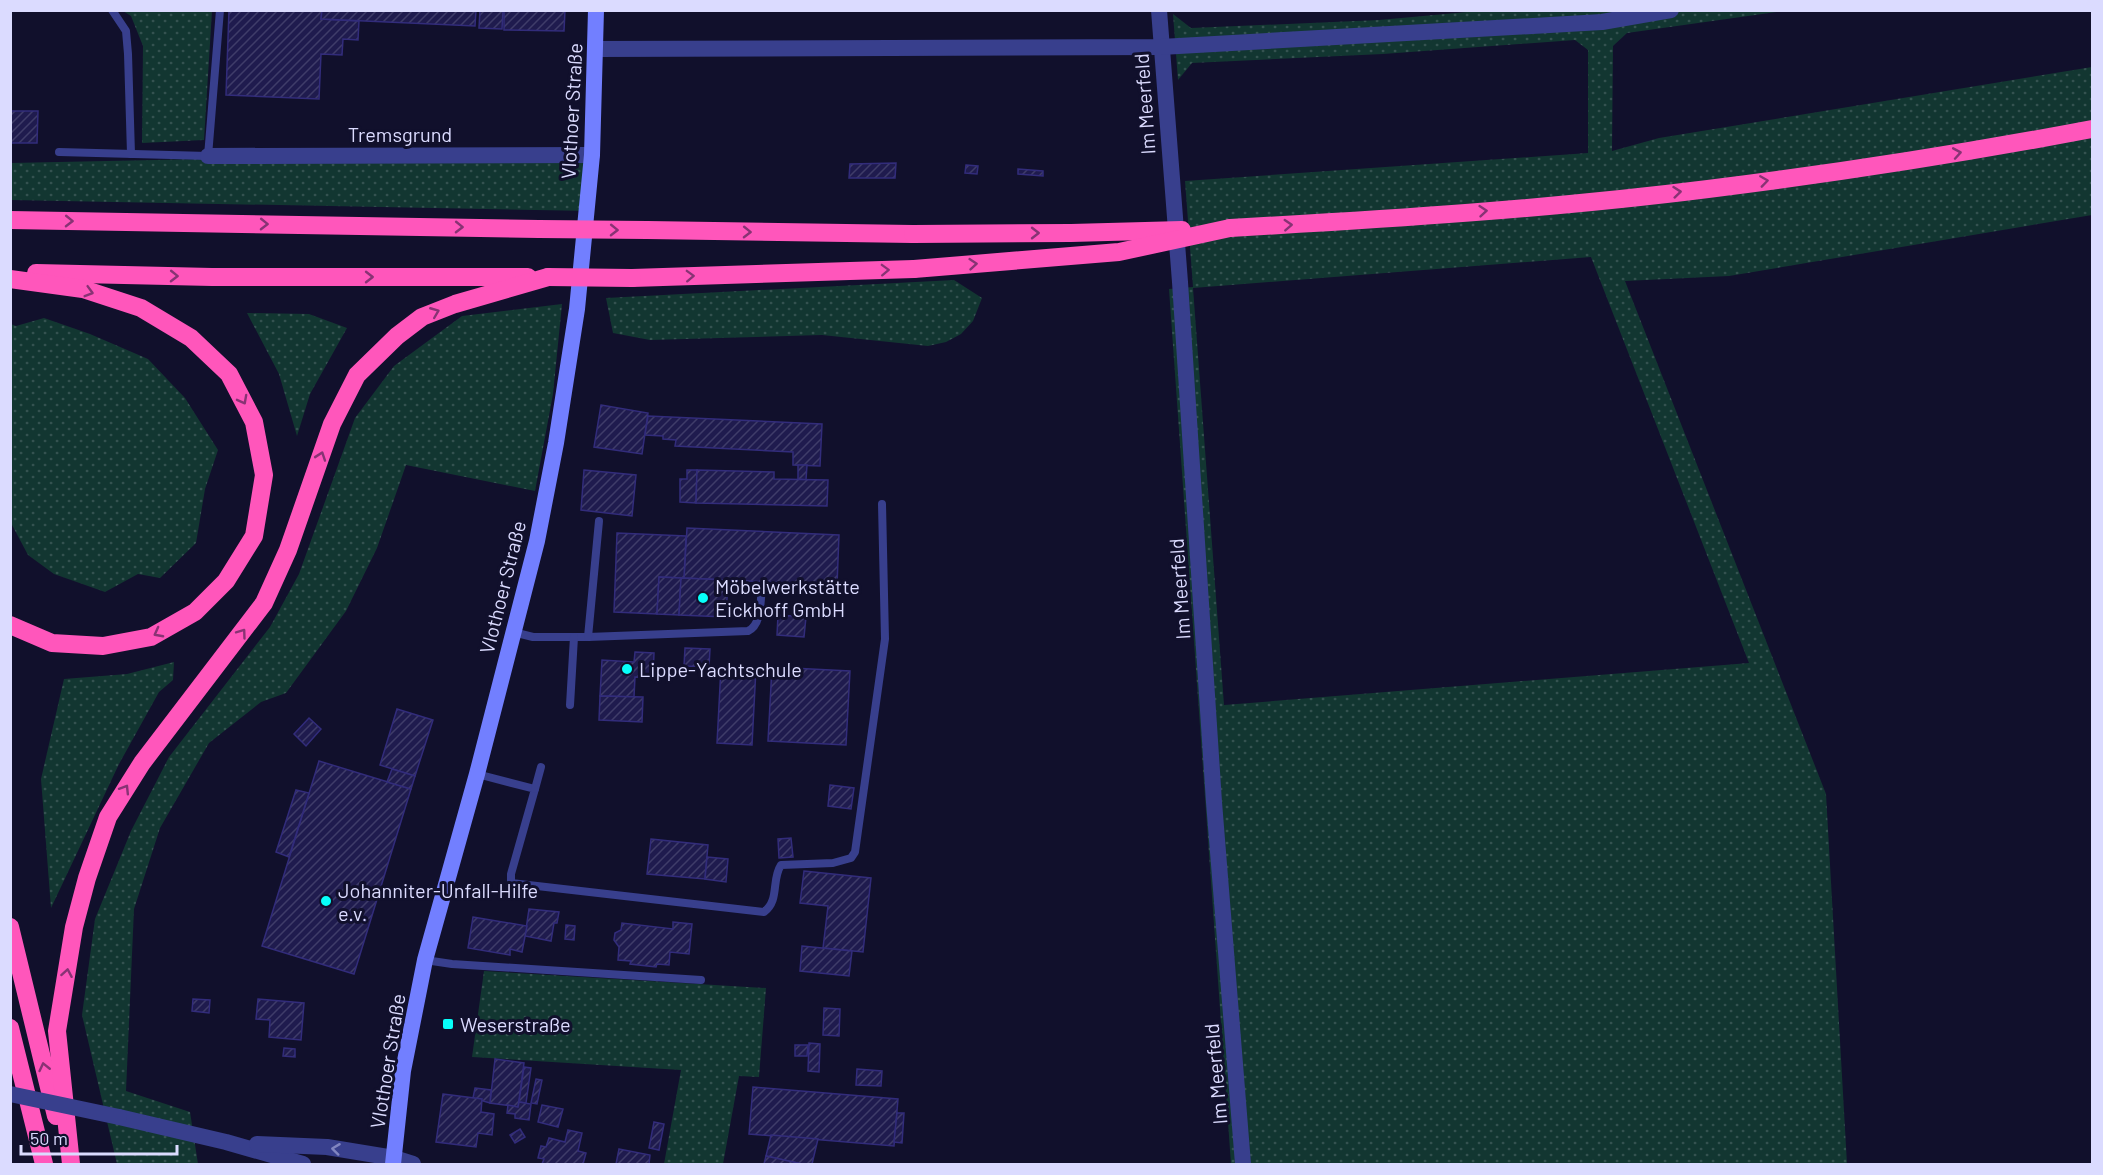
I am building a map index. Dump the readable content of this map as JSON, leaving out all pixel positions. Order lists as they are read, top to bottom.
{
  "streets": {
    "main road": ["Vlothoer Straße"],
    "street": ["Im Meerfeld", "Tremsgrund"]
  },
  "crossings": [
    ["Vlothoer Straße", "Tremsgrund"]
  ],
  "places": {
    "other": ["Möbelwerkstätte Eickhoff GmbH", "Lippe-Yachtschule", "Johanniter-Unfall-Hilfe e.v."],
    "transit": ["Weserstraße"]
  },
  "scale_bar": "50 m"
}
